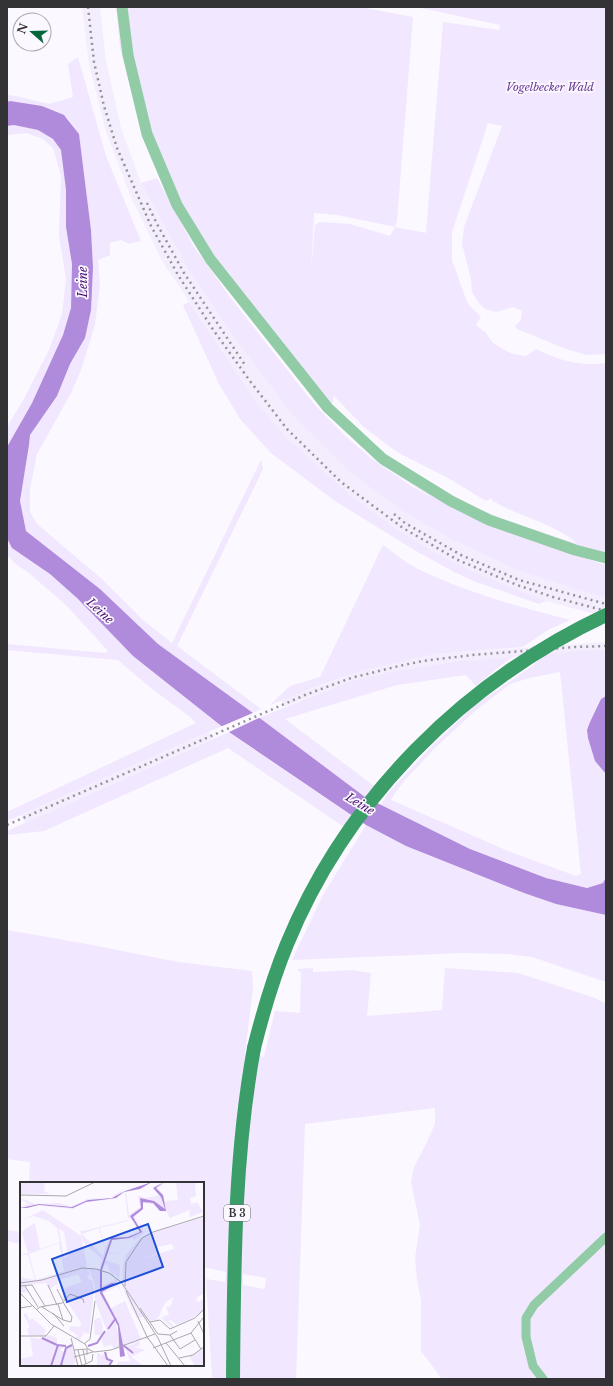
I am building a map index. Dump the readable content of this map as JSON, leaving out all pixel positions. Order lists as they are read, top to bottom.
{
  "streets": {
    "main road": ["B 3"]
  },
  "water": ["Leine"],
  "parks": ["Vogelbecker Wald"],
  "north": "left"
}
